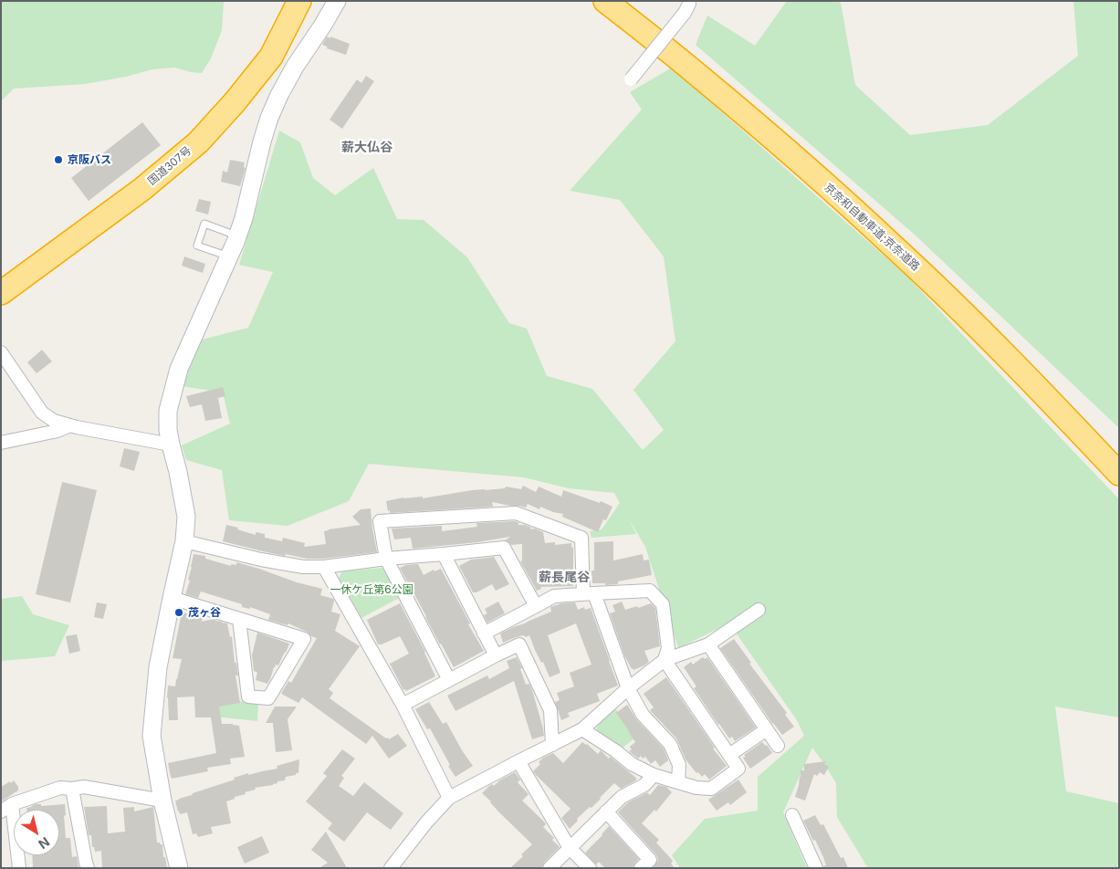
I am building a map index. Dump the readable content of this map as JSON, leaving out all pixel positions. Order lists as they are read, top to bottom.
{
  "streets": {
    "highway": ["国道307号", "京奈和自動車道;京奈道路"]
  },
  "districts": ["薪大仏谷", "薪長尾谷"],
  "parks": ["一休ケ丘第6公園"],
  "places": ["京阪バス", "茂ヶ谷"],
  "north": "bottom right"
}
